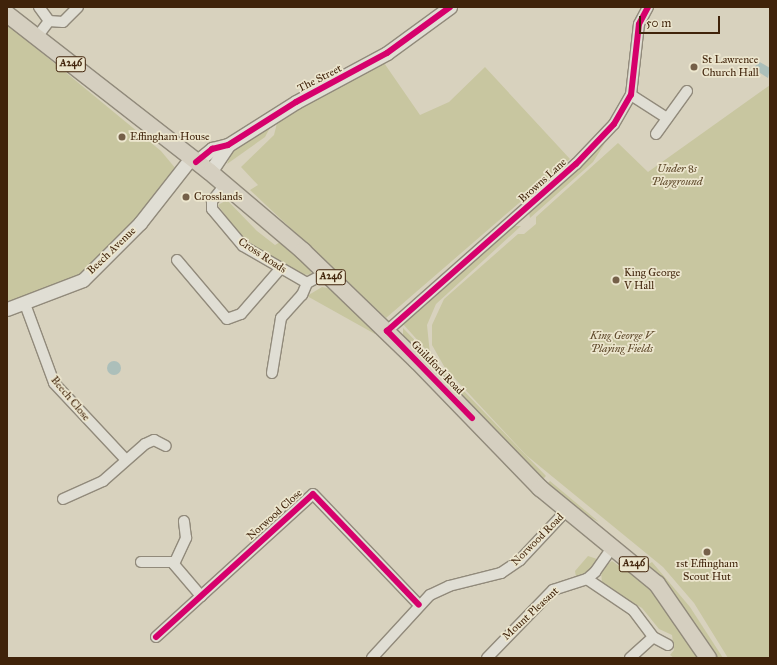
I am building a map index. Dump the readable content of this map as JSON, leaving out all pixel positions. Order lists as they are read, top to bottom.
{
  "streets": {
    "main road": ["A246", "Guildford Road"],
    "street": [
      "The Street",
      "Browns Lane",
      "Beech Avenue",
      "Cross Roads",
      "Beech Close",
      "Norwood Close",
      "Norwood Road",
      "Mount Pleasant"
    ]
  },
  "crossings": [
    ["The Street", "Beech Avenue"],
    ["The Street", "Guildford Road"],
    ["Browns Lane", "Guildford Road"],
    ["Beech Avenue", "Guildford Road"],
    ["Beech Avenue", "Beech Close"],
    ["Cross Roads", "Guildford Road"],
    ["Guildford Road", "Norwood Road"],
    ["Norwood Close", "Norwood Road"]
  ],
  "parks": ["Under 8s Playground", "King George V Playing Fields"],
  "places": [
    "St Lawrence Church Hall",
    "Effingham House",
    "Crosslands",
    "King George V Hall",
    "1st Effingham Scout Hut"
  ],
  "scale_bar": "50 m"
}
